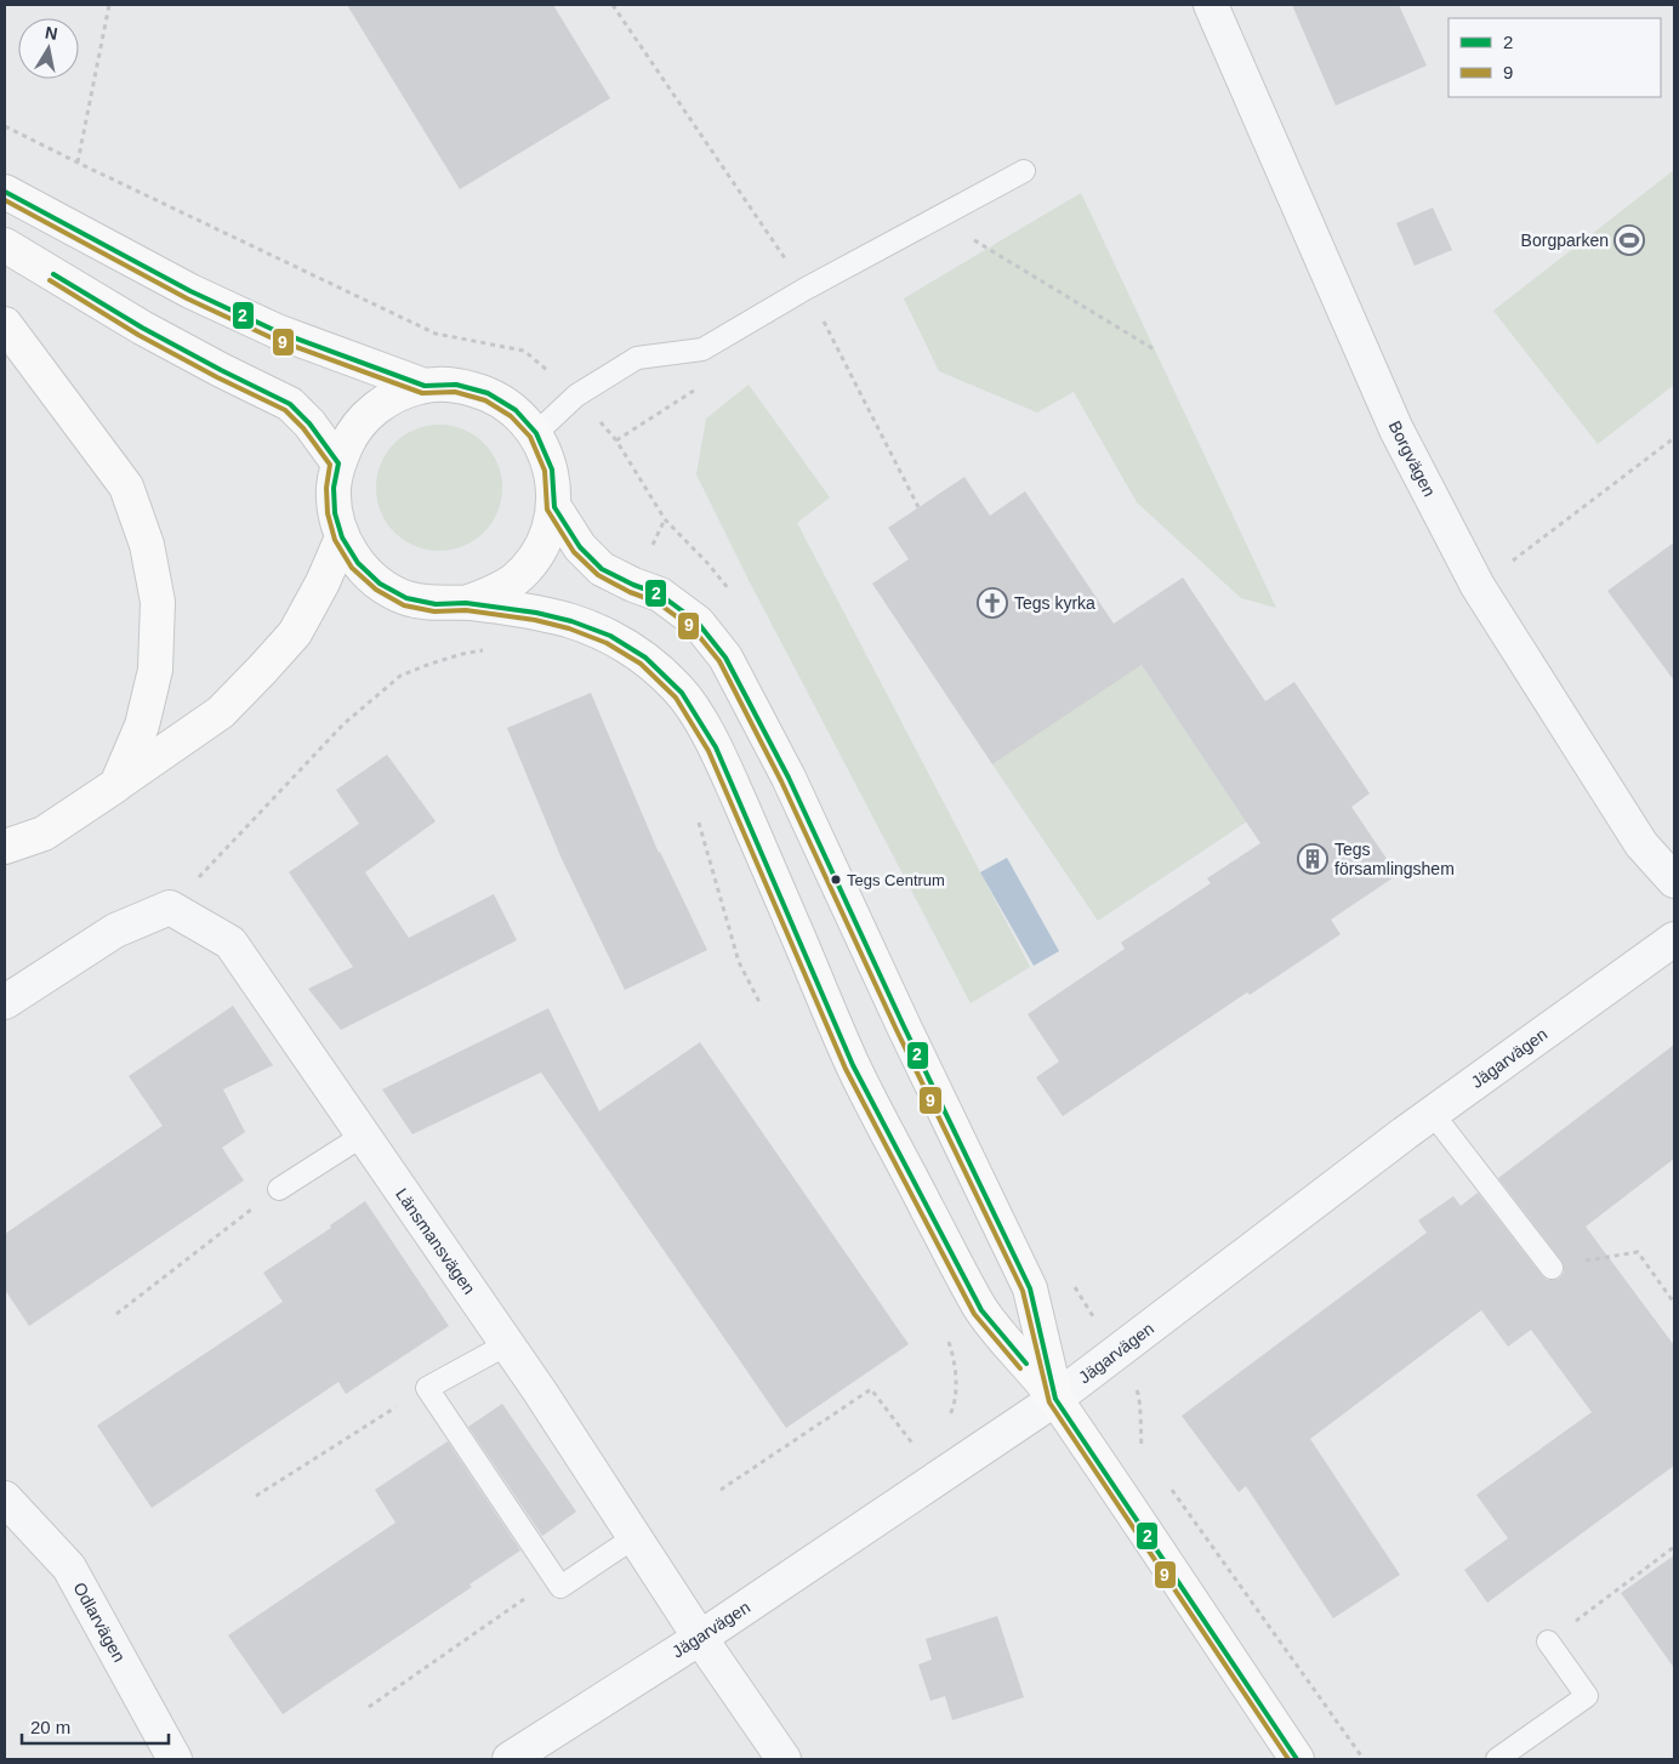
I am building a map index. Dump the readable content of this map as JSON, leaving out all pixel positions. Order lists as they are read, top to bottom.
{
  "streets": {
    "street": [
      "Borgvägen",
      "Jägarvägen",
      "Länsmansvägen",
      "Odlarvägen"
    ]
  },
  "crossings": [
    ["Jägarvägen", "Länsmansvägen"]
  ],
  "places": {
    "sports": ["Borgparken"],
    "church": ["Tegs kyrka"],
    "building": ["Tegs församlingshem"],
    "other": ["Tegs Centrum"]
  },
  "lines": ["transit line 2", "transit line 9"],
  "legend": ["2", "9"],
  "scale_bar": "20 m",
  "north": "top"
}
